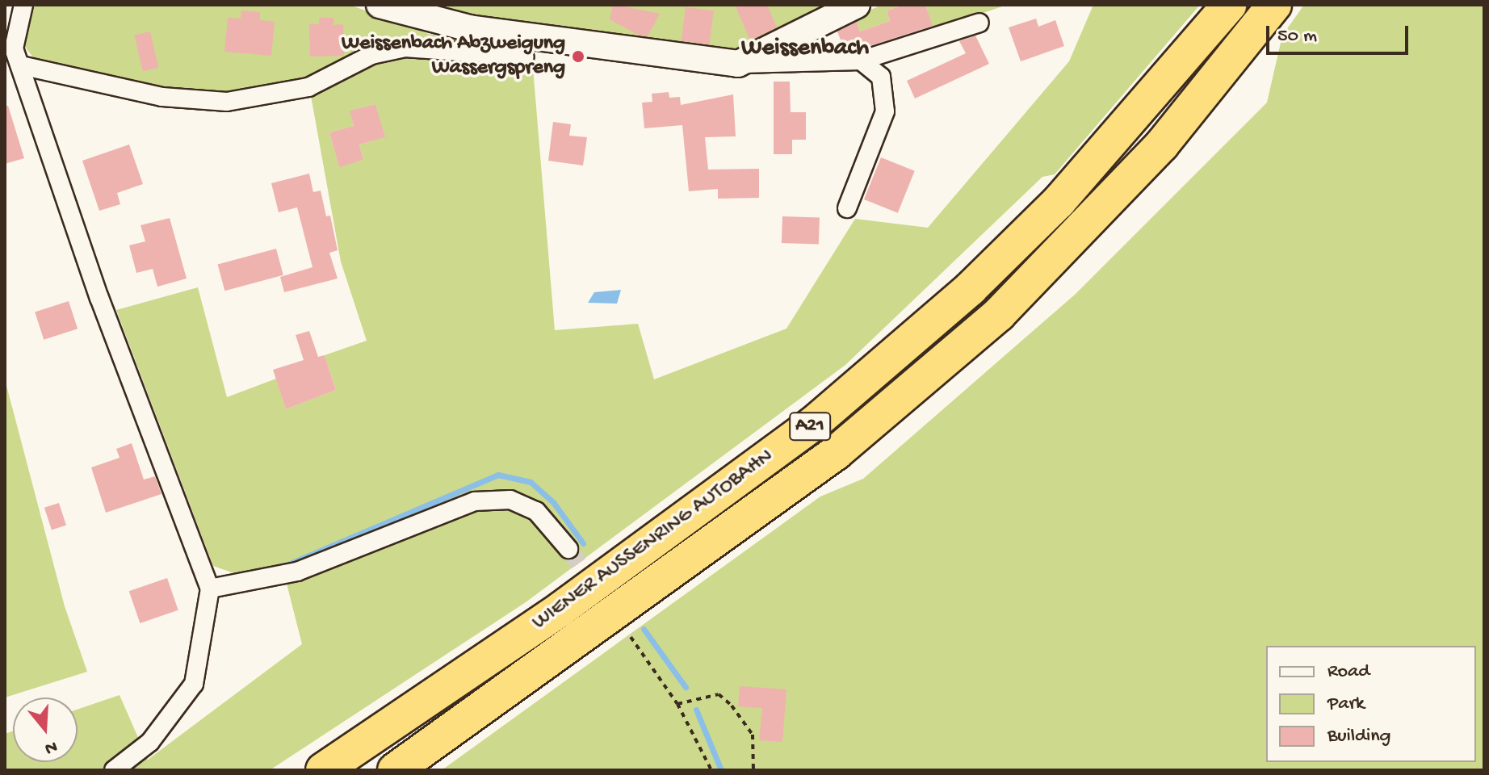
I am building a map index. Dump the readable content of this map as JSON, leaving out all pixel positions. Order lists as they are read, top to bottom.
{
  "streets": {
    "highway": ["A21", "WIENER AUSSENRING AUTOBAHN"]
  },
  "districts": ["Weissenbach"],
  "places": ["Weissenbach Abzweigung Wassergspreng"],
  "legend": ["Road", "Park", "Building"],
  "scale_bar": "50 m",
  "north": "bottom"
}
